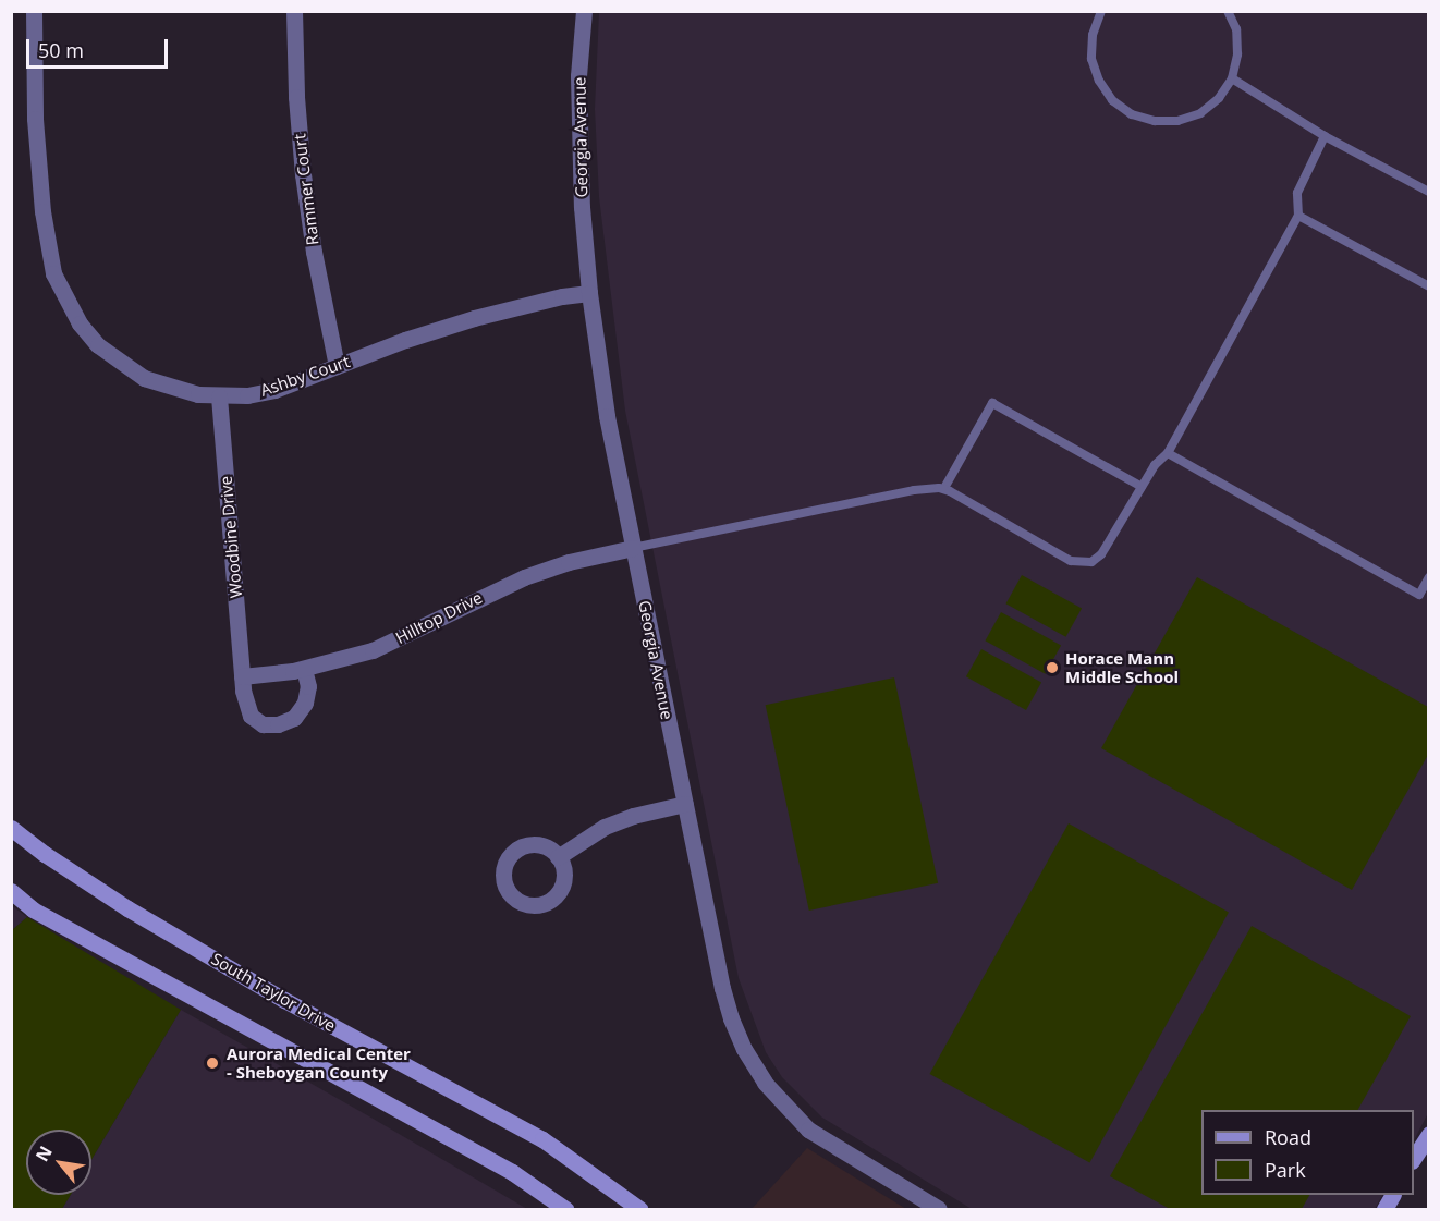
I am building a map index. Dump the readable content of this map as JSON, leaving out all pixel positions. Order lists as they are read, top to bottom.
{
  "streets": {
    "main road": ["South Taylor Drive"],
    "street": [
      "Georgia Avenue",
      "Rammer Court",
      "Ashby Court",
      "Woodbine Drive",
      "Hilltop Drive"
    ]
  },
  "crossings": [
    ["Georgia Avenue", "Ashby Court"],
    ["Georgia Avenue", "Hilltop Drive"],
    ["Rammer Court", "Ashby Court"],
    ["Ashby Court", "Woodbine Drive"],
    ["Woodbine Drive", "Hilltop Drive"]
  ],
  "places": ["Horace Mann Middle School", "Aurora Medical Center - Sheboygan County"],
  "legend": ["Road", "Park"],
  "scale_bar": "50 m",
  "north": "top left"
}
